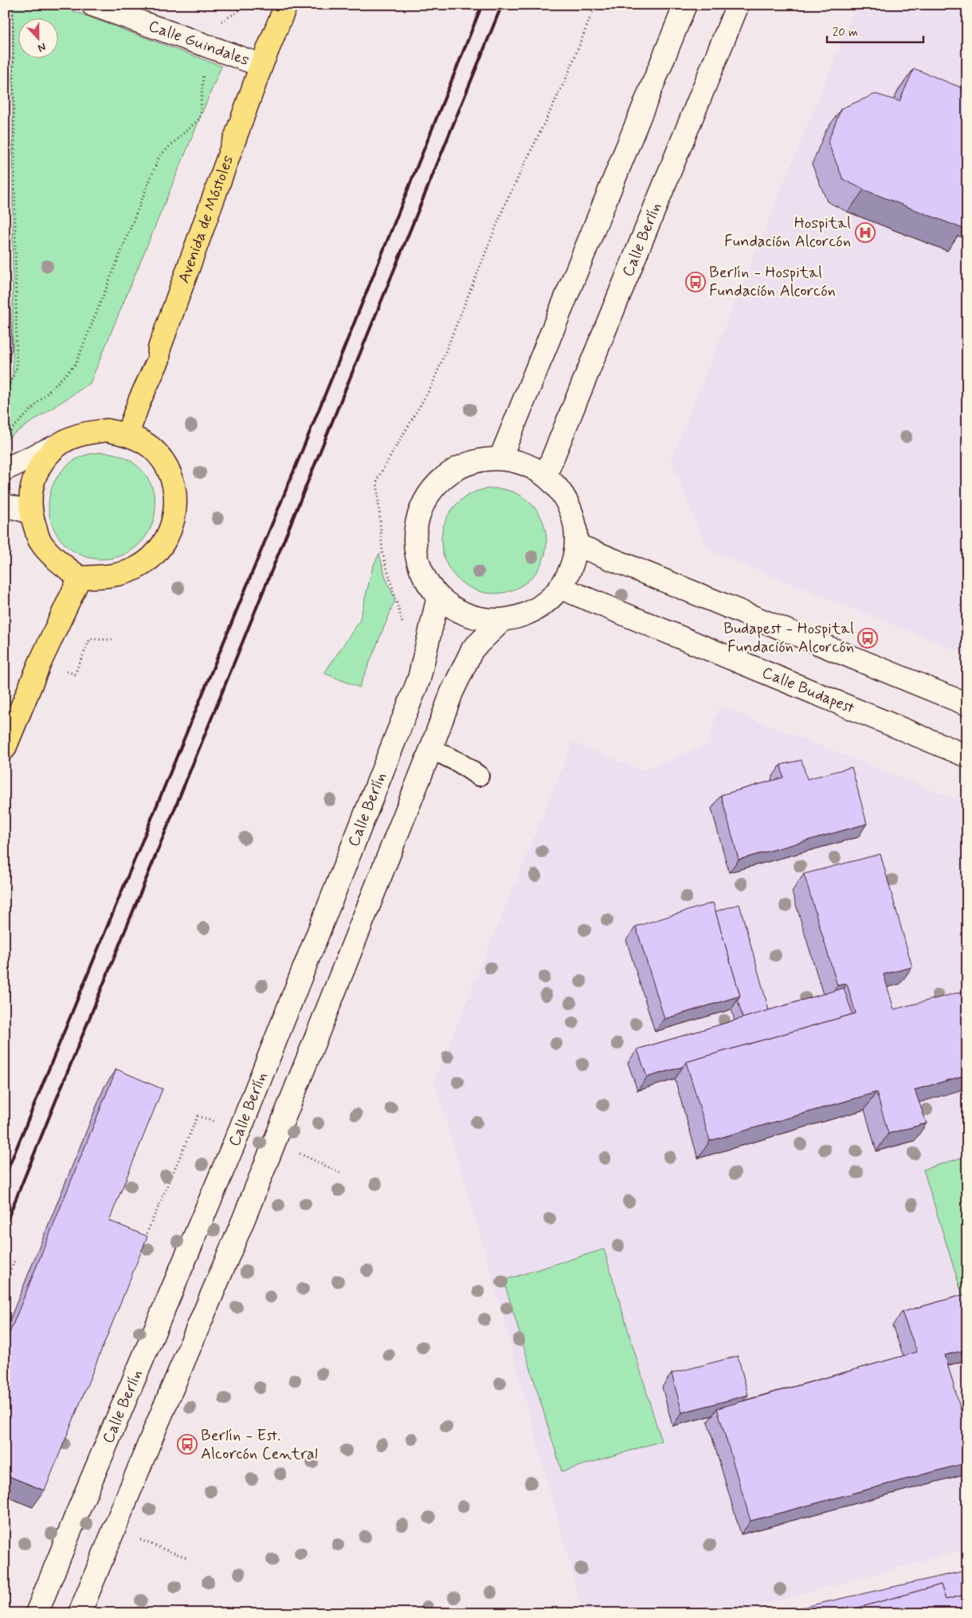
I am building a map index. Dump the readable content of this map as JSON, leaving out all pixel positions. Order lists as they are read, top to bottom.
{
  "streets": {
    "main road": ["Avenida de Móstoles"],
    "street": ["Calle Guindales", "Calle Berlín", "Calle Budapest"]
  },
  "crossings": [
    ["Calle Guindales", "Avenida de Móstoles"]
  ],
  "places": {
    "hospital": ["Hospital Fundación Alcorcón"],
    "bus stop": ["Berlín - Hospital Fundación Alcorcón", "Budapest - Hospital Fundación Alcorcón", "Berlín - Est. Alcorcón Central"]
  },
  "scale_bar": "20 m",
  "north": "bottom"
}
